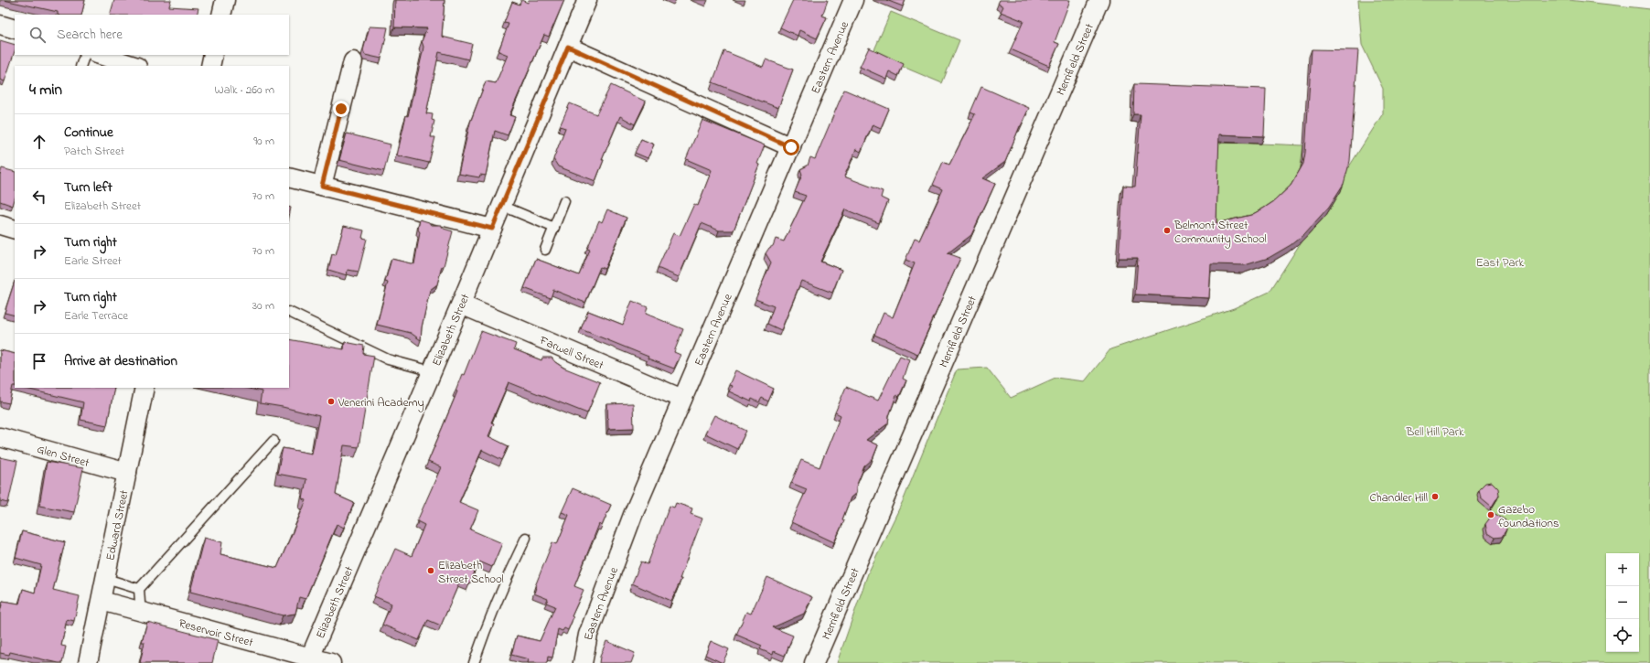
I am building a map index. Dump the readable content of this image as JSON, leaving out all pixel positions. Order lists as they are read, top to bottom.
{
  "streets": {
    "street": [
      "Eastern Avenue",
      "Merrifield Street",
      "Elizabeth Street",
      "Farwell Street",
      "Glen Street",
      "Edward Street",
      "Reservoir Street"
    ]
  },
  "crossings": [
    ["Eastern Avenue", "Farwell Street"],
    ["Elizabeth Street", "Farwell Street"],
    ["Elizabeth Street", "Reservoir Street"],
    ["Glen Street", "Edward Street"],
    ["Edward Street", "Reservoir Street"]
  ],
  "parks": ["East Park", "Bell Hill Park"],
  "places": [
    "Belmont Street Community School",
    "Venerini Academy",
    "Chandler Hill",
    "Gazebo foundations",
    "Elizabeth Street School"
  ],
  "page": {
    "search": "Search here",
    "heading": ["4 min", "Walk · 260 m"],
    "list": [
      ["Continue", "Patch Street", "90 m"],
      ["Turn left", "Elizabeth Street", "70 m"],
      ["Turn right", "Earle Street", "70 m"],
      ["Turn right", "Earle Terrace", "30 m"],
      "Arrive at destination"
    ],
    "map_buttons": ["+", "−"]
  }
}
